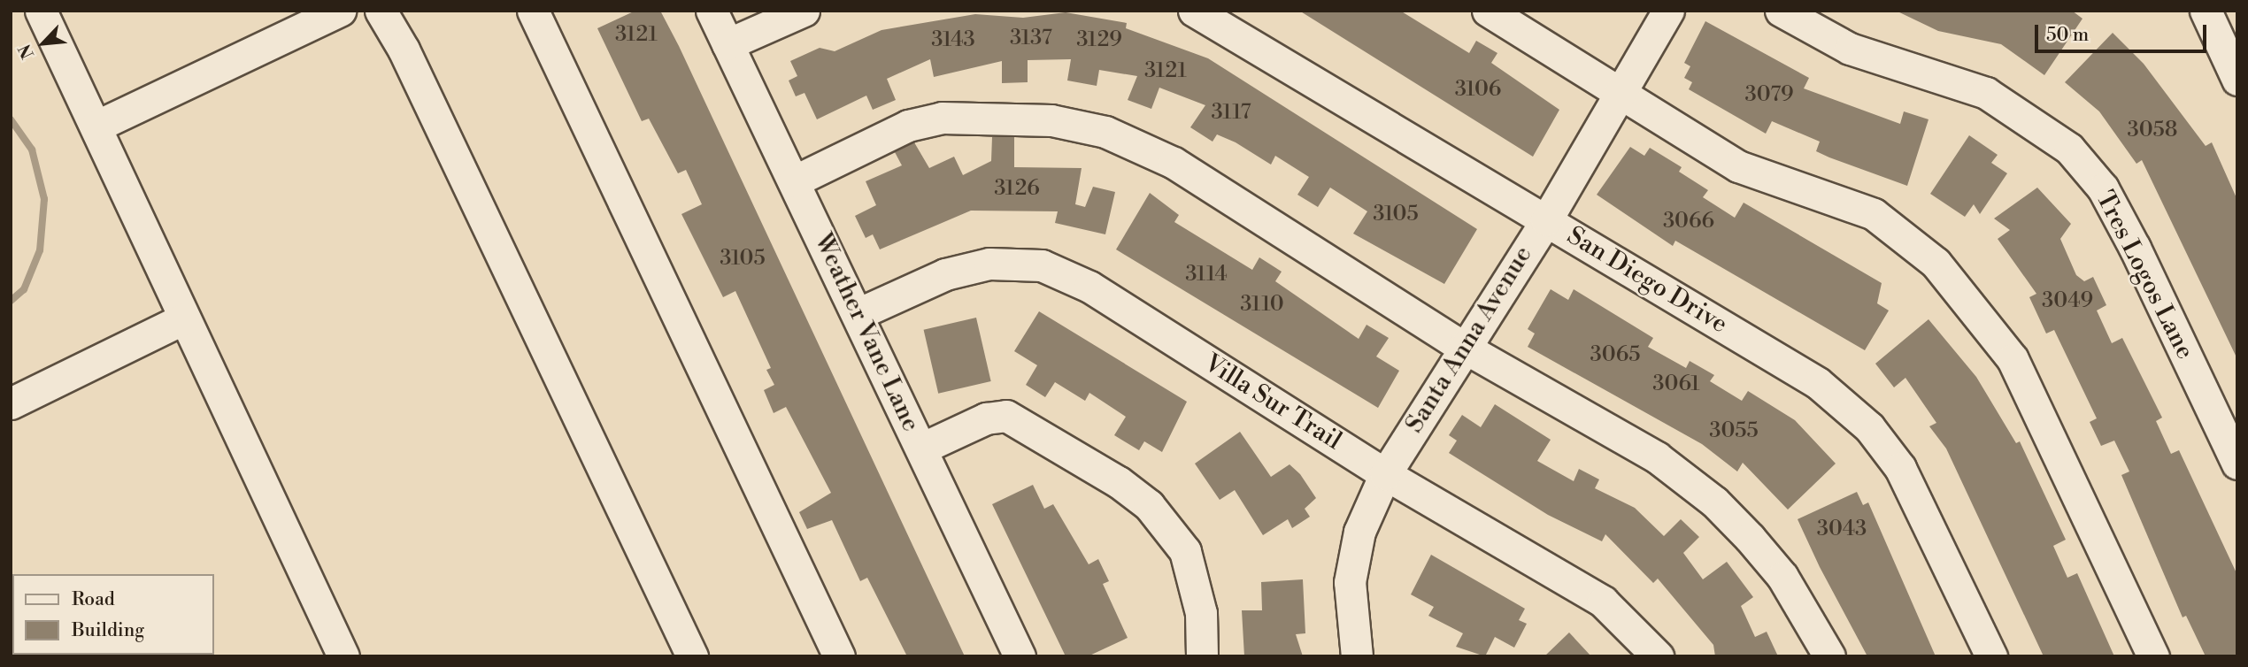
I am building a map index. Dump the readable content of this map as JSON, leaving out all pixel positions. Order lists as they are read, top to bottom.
{
  "streets": {
    "street": [
      "Tres Logos Lane",
      "San Diego Drive",
      "Weather Vane Lane",
      "Santa Anna Avenue",
      "Villa Sur Trail"
    ]
  },
  "crossings": [
    ["San Diego Drive", "Santa Anna Avenue"],
    ["Weather Vane Lane", "Villa Sur Trail"],
    ["Santa Anna Avenue", "Villa Sur Trail"]
  ],
  "house_numbers": [
    "3121",
    "3137",
    "3143",
    "3129",
    "3121",
    "3106",
    "3079",
    "3117",
    "3058",
    "3126",
    "3105",
    "3066",
    "3105",
    "3114",
    "3049",
    "3110",
    "3065",
    "3061",
    "3055",
    "3043"
  ],
  "legend": ["Road", "Building"],
  "scale_bar": "50 m",
  "north": "bottom left"
}
